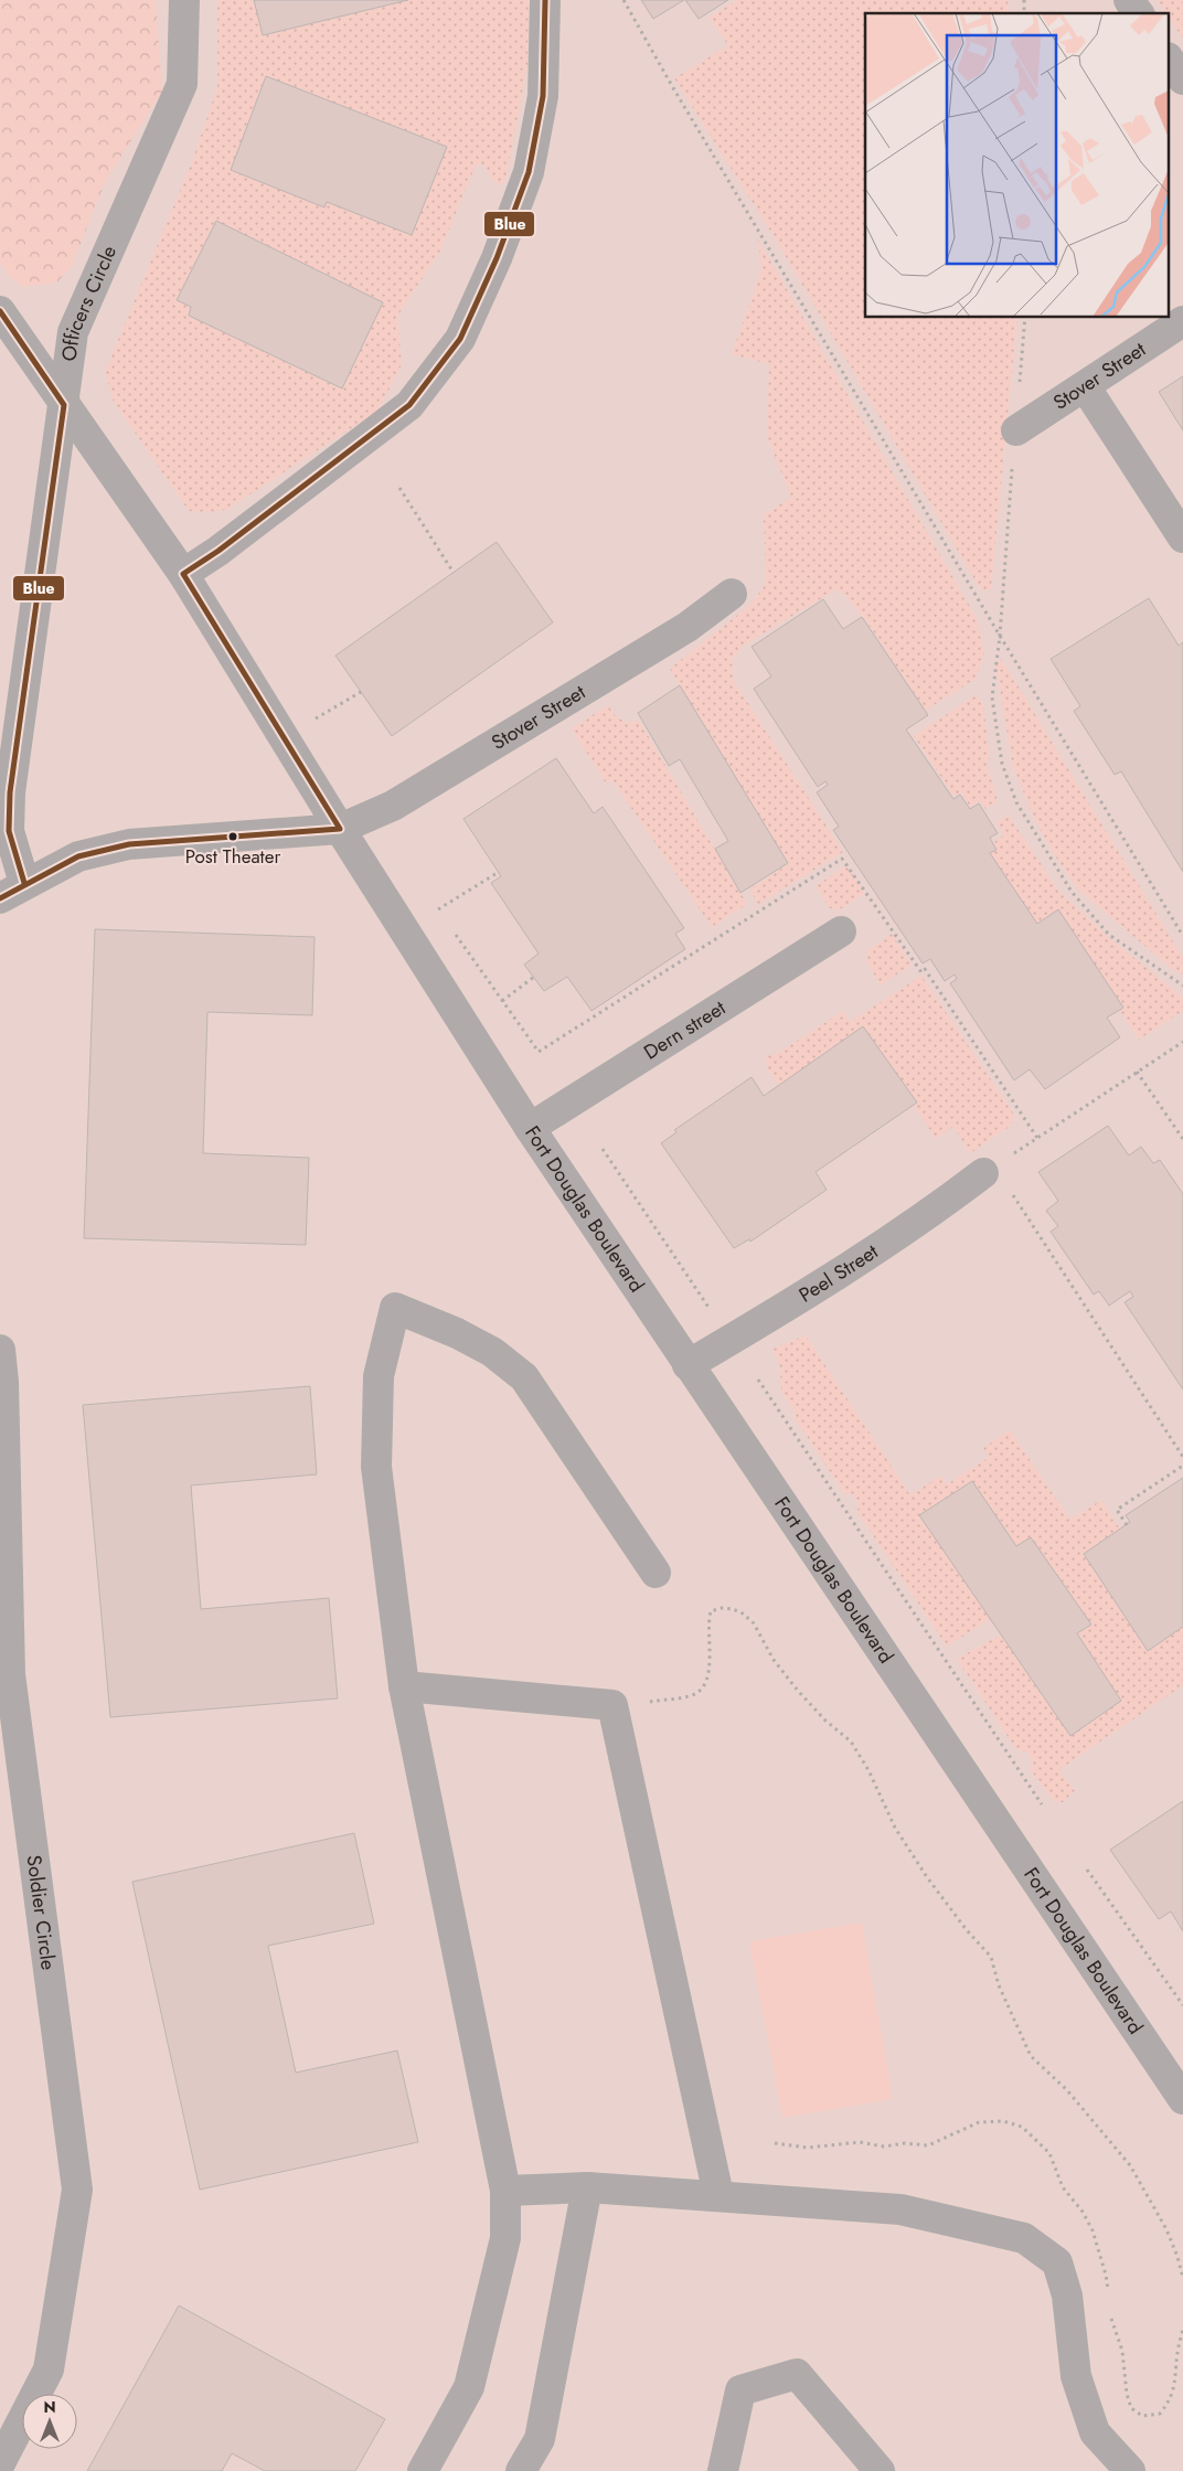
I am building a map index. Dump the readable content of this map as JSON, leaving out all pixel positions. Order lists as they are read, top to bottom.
{
  "streets": {
    "street": [
      "Officers Circle",
      "Stover Street",
      "Dern street",
      "Fort Douglas Boulevard",
      "Peel Street",
      "Soldier Circle"
    ]
  },
  "crossings": [
    ["Officers Circle", "Fort Douglas Boulevard"],
    ["Stover Street", "Fort Douglas Boulevard"],
    ["Dern street", "Fort Douglas Boulevard"],
    ["Fort Douglas Boulevard", "Peel Street"]
  ],
  "places": ["Post Theater"],
  "lines": ["transit line Blue"],
  "north": "top"
}
